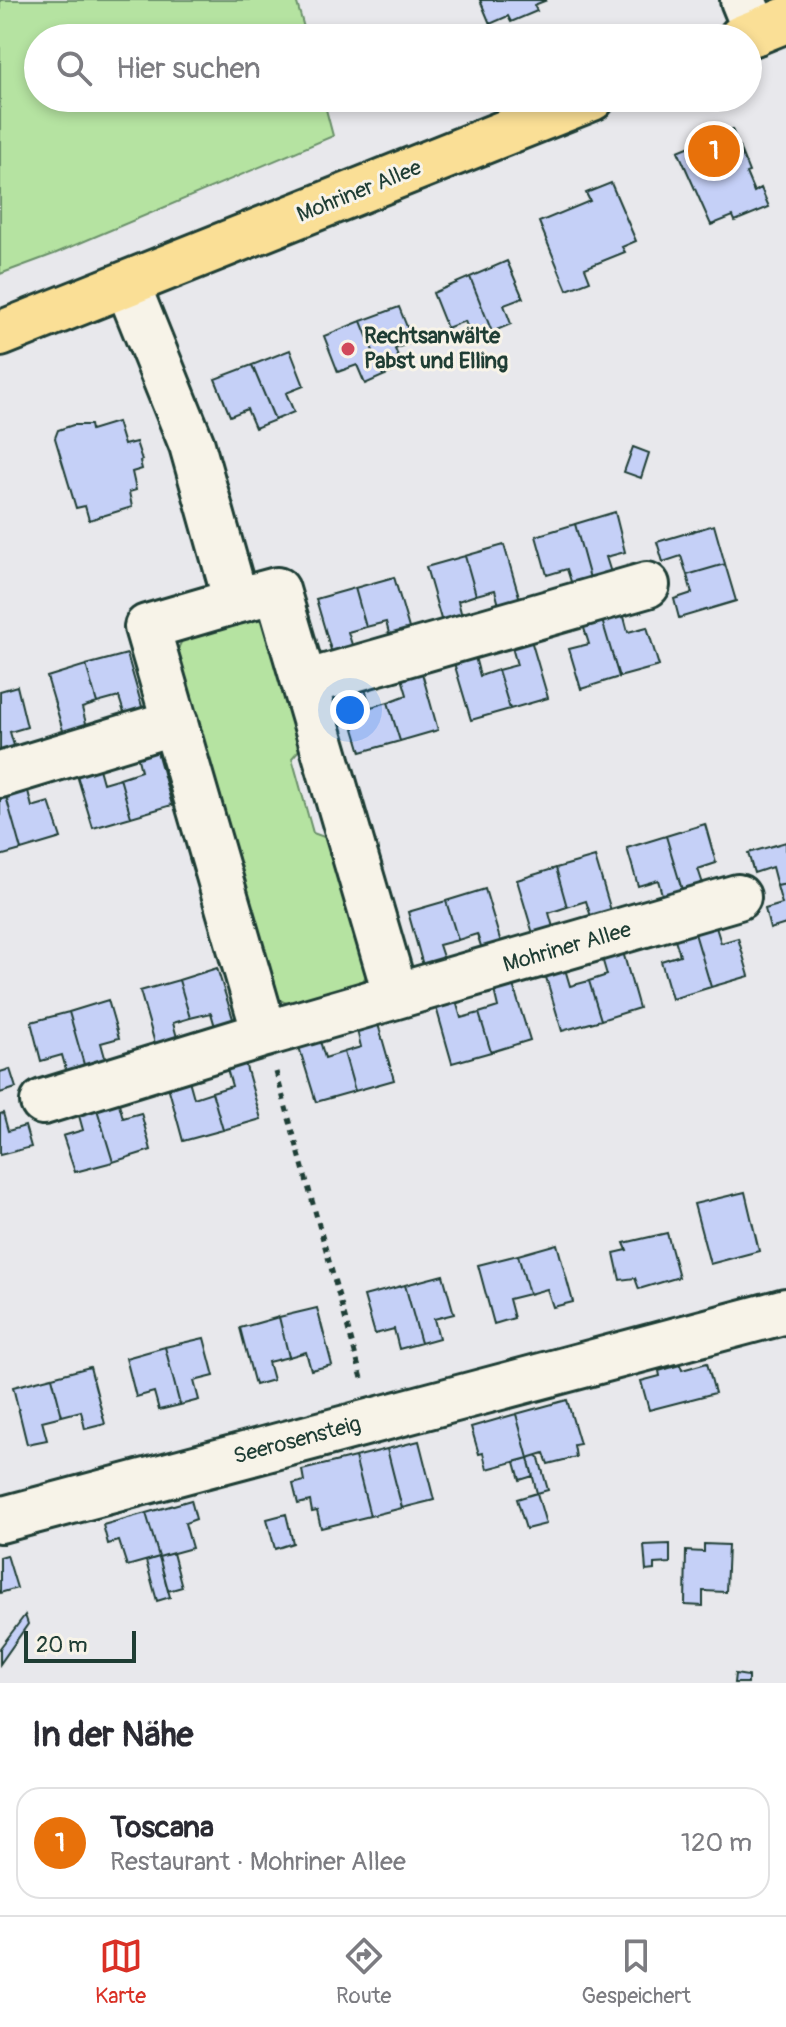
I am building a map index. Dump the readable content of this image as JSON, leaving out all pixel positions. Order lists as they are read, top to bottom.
{
  "streets": {
    "main road": ["Mohriner Allee"],
    "street": ["Seerosensteig"]
  },
  "places": ["Rechtsanwälte Pabst und Elling"],
  "scale_bar": "20 m",
  "page": {
    "search": "Hier suchen",
    "pins": "1",
    "scale": "20 m",
    "heading": "In der Nähe",
    "list": [
      {
        "mark": "1",
        "name": "Toscana",
        "note": "Restaurant · Mohriner Allee",
        "value": "120 m"
      }
    ],
    "nav": ["Karte", "Route", "Gespeichert"]
  }
}
